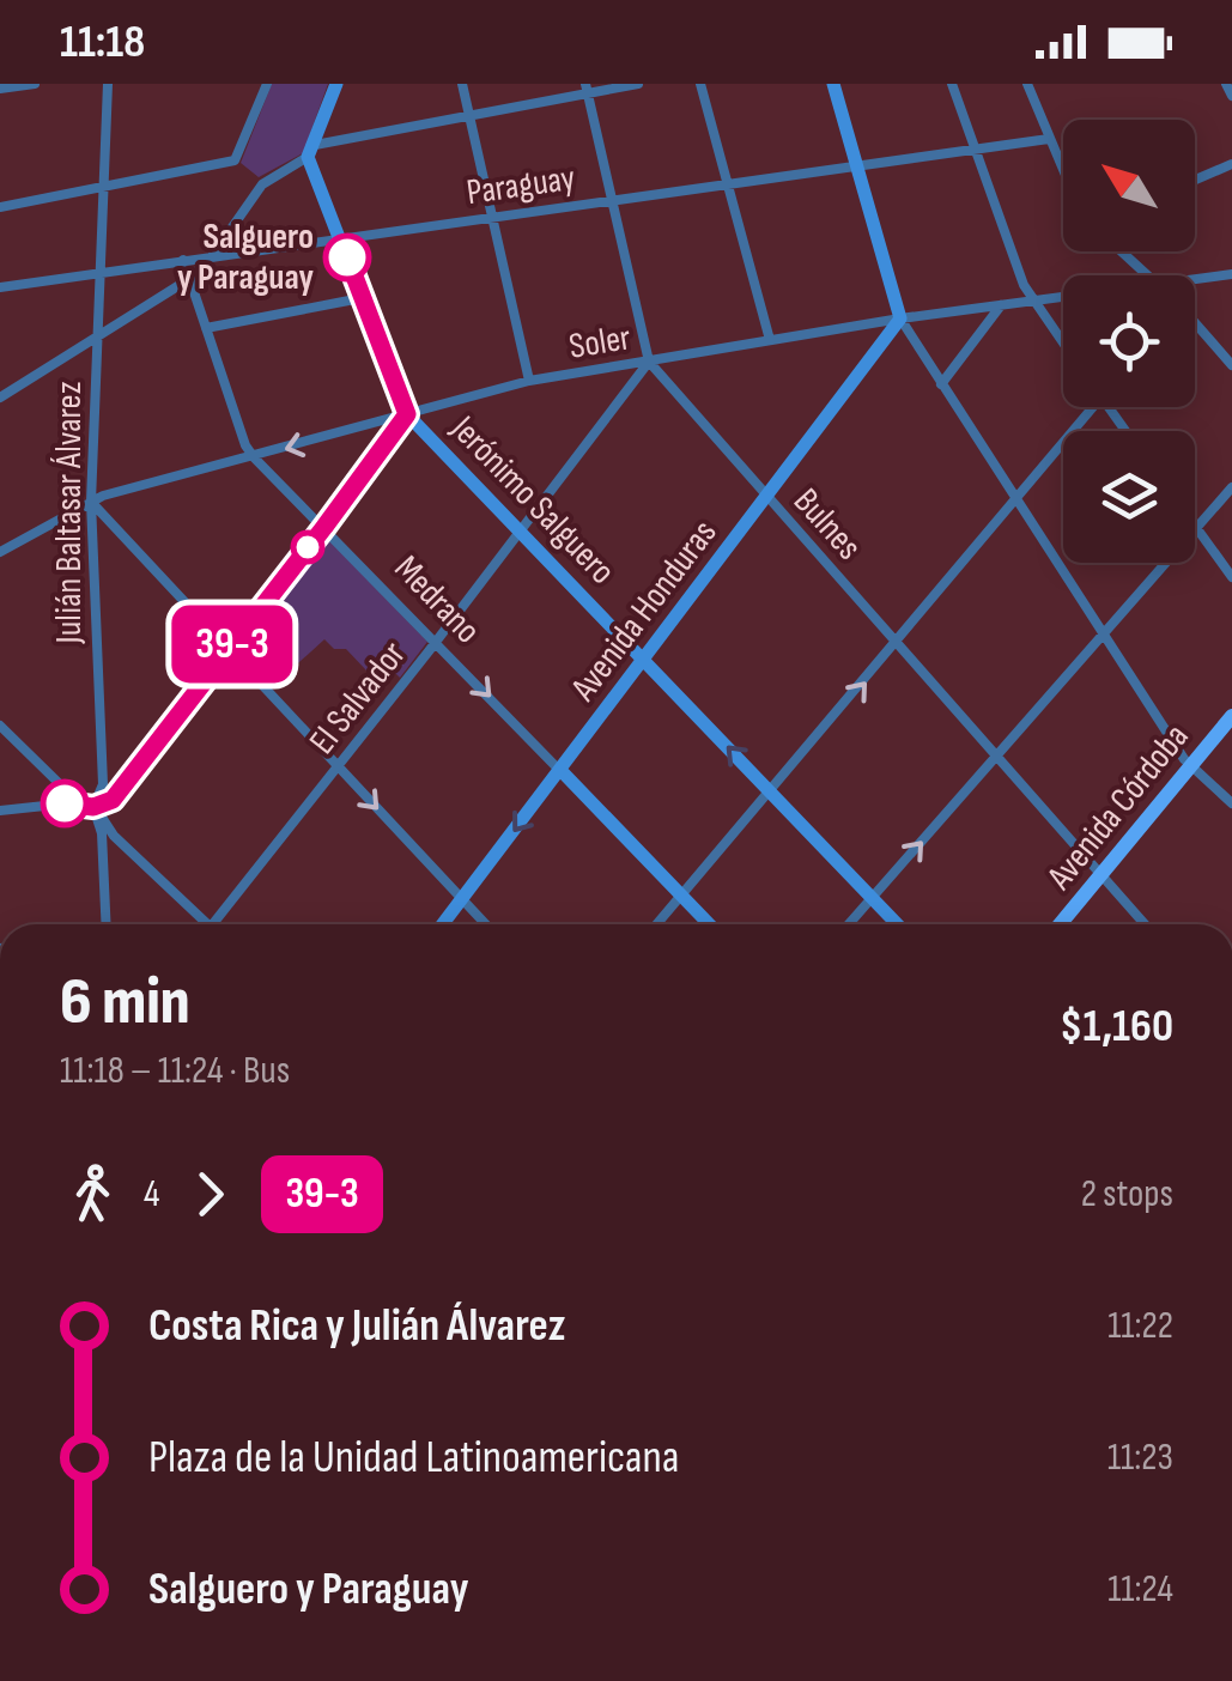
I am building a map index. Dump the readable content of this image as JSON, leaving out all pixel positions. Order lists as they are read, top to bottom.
{
  "streets": {
    "main road": ["Avenida Córdoba"],
    "street": [
      "Paraguay",
      "Soler",
      "Jerónimo Salguero",
      "Julián Baltasar Álvarez",
      "Bulnes",
      "Medrano",
      "Avenida Honduras",
      "El Salvador"
    ]
  },
  "crossings": [
    ["Paraguay", "Jerónimo Salguero"],
    ["Paraguay", "Julián Baltasar Álvarez"],
    ["Paraguay", "Bulnes"],
    ["Paraguay", "Medrano"],
    ["Soler", "Jerónimo Salguero"],
    ["Soler", "Julián Baltasar Álvarez"],
    ["Soler", "Bulnes"],
    ["Soler", "Medrano"],
    ["Soler", "Avenida Honduras"],
    ["Soler", "El Salvador"],
    ["Jerónimo Salguero", "Avenida Honduras"],
    ["Jerónimo Salguero", "El Salvador"],
    ["Bulnes", "Avenida Honduras"],
    ["Bulnes", "El Salvador"],
    ["Bulnes", "Avenida Córdoba"],
    ["Medrano", "Avenida Honduras"],
    ["Medrano", "El Salvador"]
  ],
  "places": ["Salguero y Paraguay"],
  "lines": ["bus line 39-3"],
  "north": "top left",
  "page": {
    "status": "11:18",
    "on_map": "39-3",
    "heading": ["6 min", "11:18 – 11:24 · Bus", "$1,160"],
    "legs": ["4", "39-3", "2 stops"],
    "list": [
      {
        "name": "Costa Rica y Julián Álvarez",
        "value": "11:22"
      },
      {
        "name": "Plaza de la Unidad Latinoamericana",
        "value": "11:23"
      },
      {
        "name": "Salguero y Paraguay",
        "value": "11:24"
      }
    ]
  }
}
